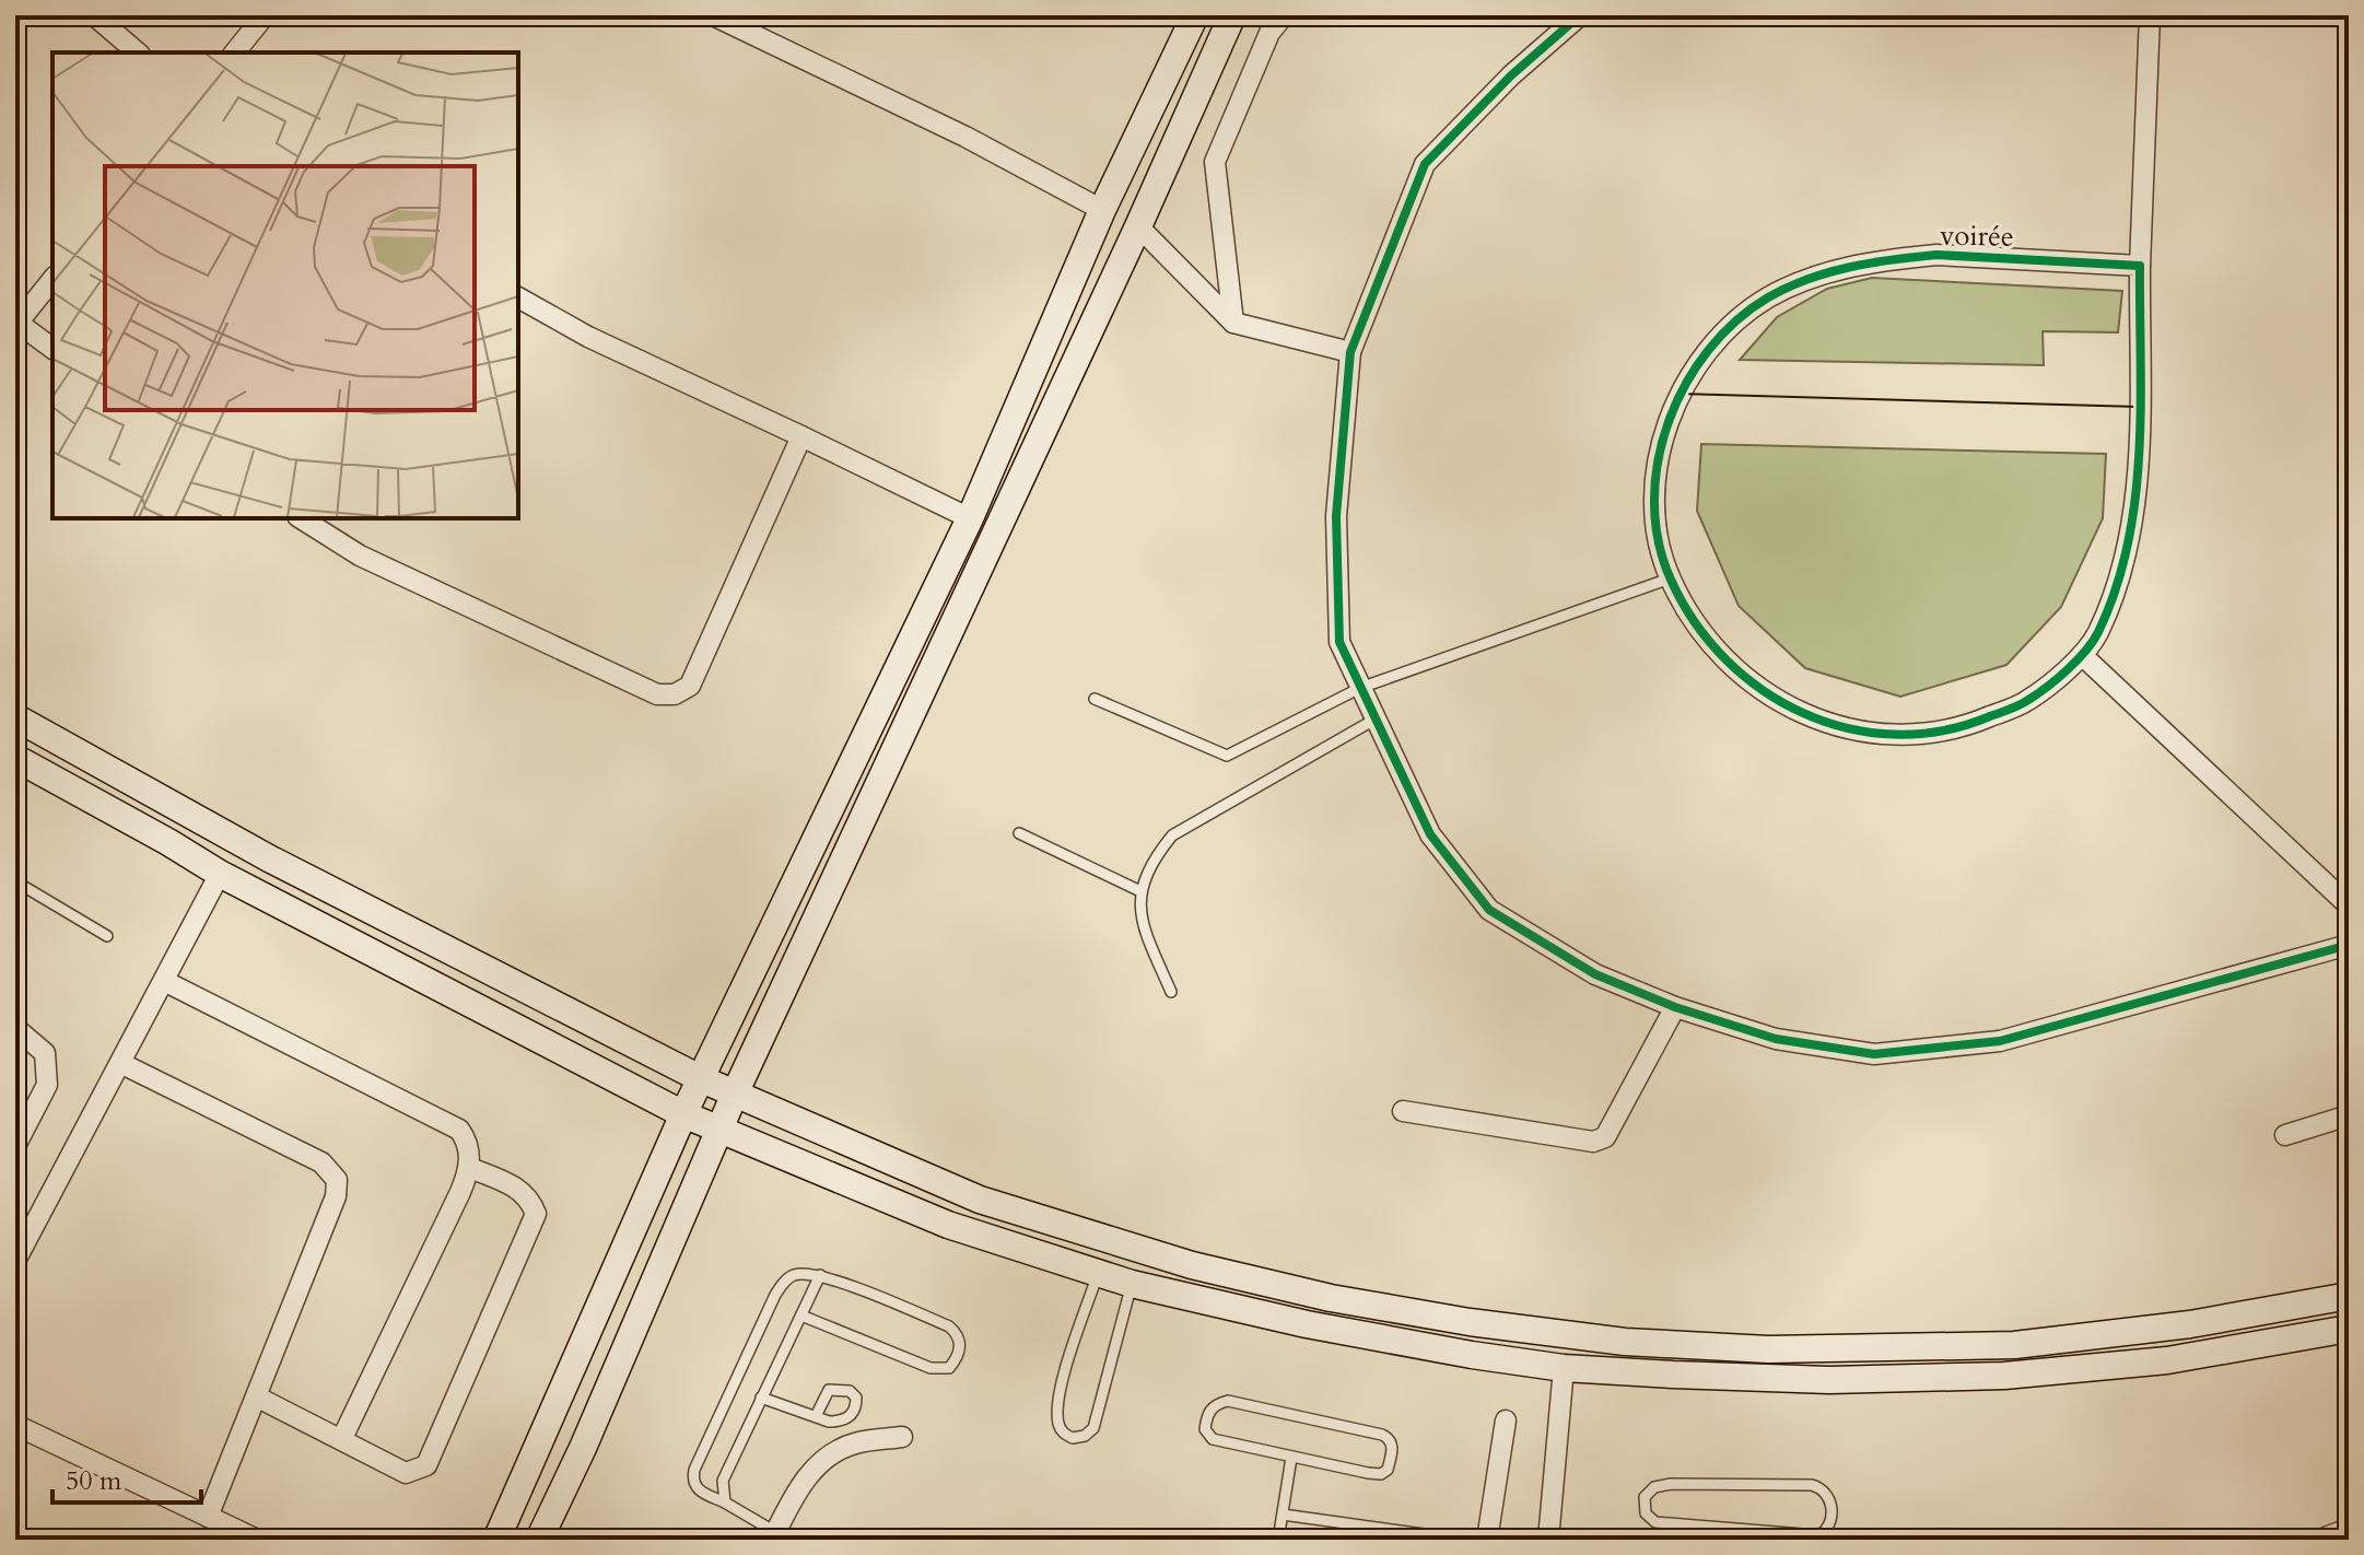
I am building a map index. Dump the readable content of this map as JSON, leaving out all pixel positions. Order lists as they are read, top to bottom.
{
  "streets": {
    "street": ["voirée"]
  },
  "scale_bar": "50 m"
}
